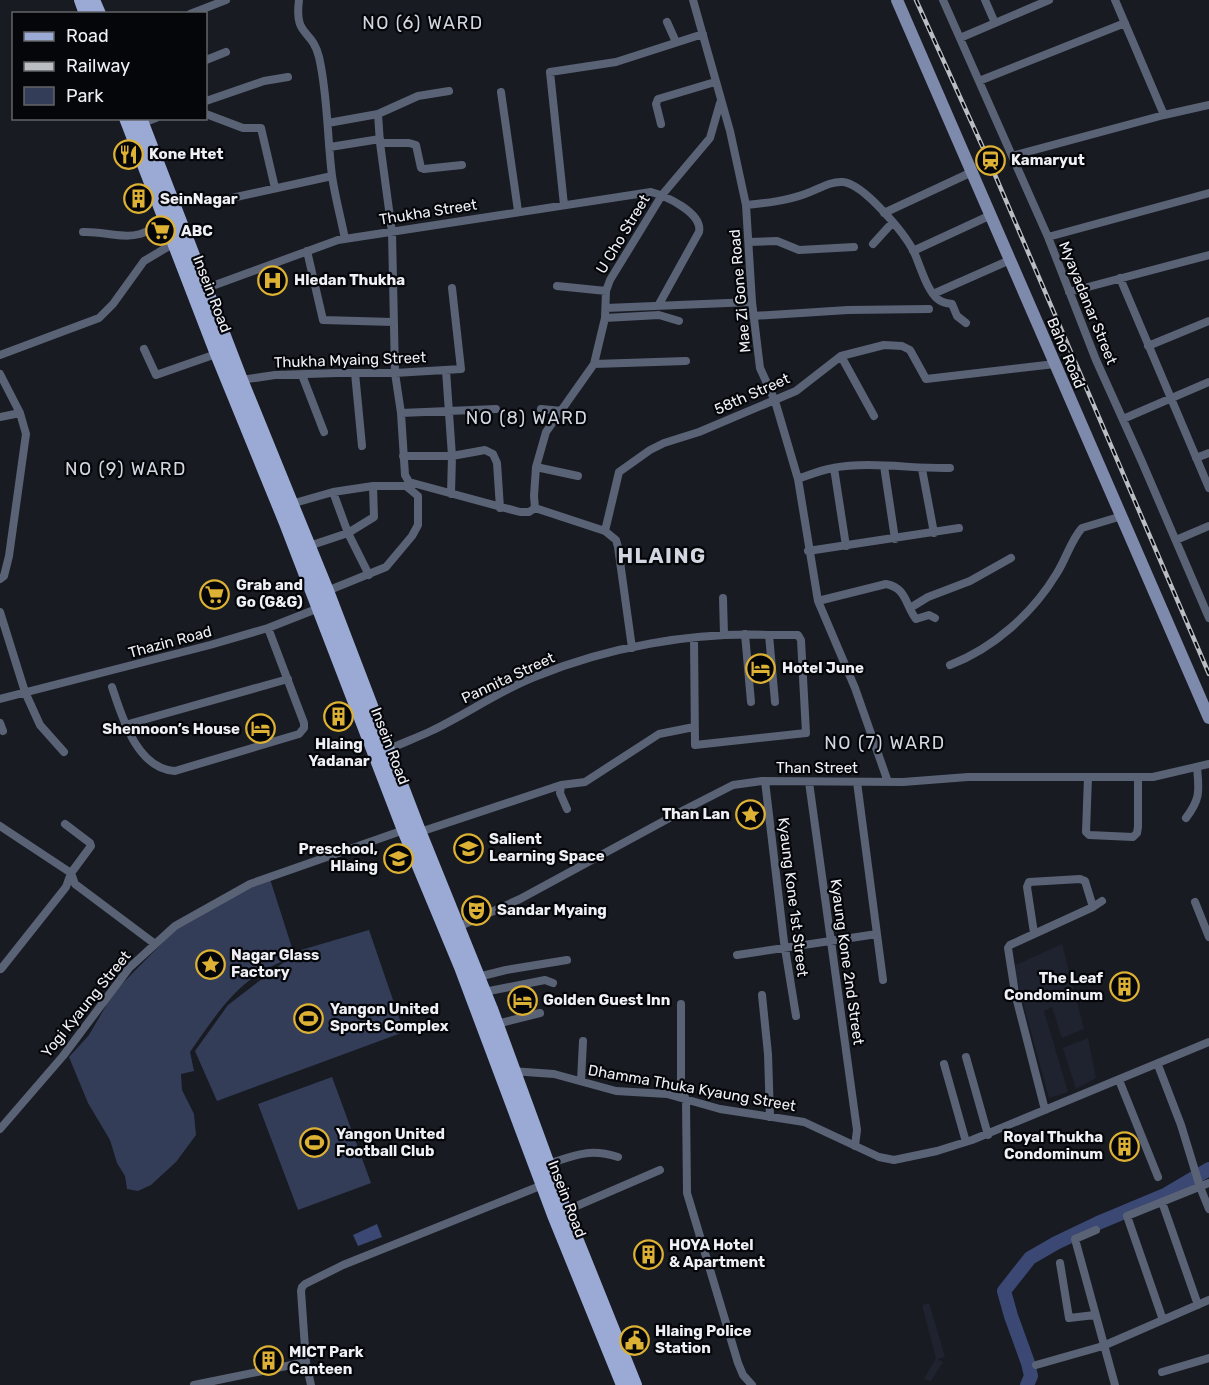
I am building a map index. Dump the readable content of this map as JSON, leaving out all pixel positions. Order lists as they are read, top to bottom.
{
  "streets": {
    "main road": ["Insein Road", "Baho Road"],
    "street": [
      "Thukha Street",
      "U Cho Street",
      "Mae Zi Gone Road",
      "Myayadanar Street",
      "Thukha Myaing Street",
      "58th Street",
      "Thazin Road",
      "Pannita Street",
      "Than Street",
      "Kyaung Kone 1st Street",
      "Kyaung Kone 2nd Street",
      "Yogi Kyaung Street",
      "Dhamma Thuka Kyaung Street"
    ]
  },
  "crossings": [
    ["Thukha Street", "U Cho Street"],
    ["Thukha Street", "Insein Road"],
    ["U Cho Street", "Mae Zi Gone Road"],
    ["Mae Zi Gone Road", "58th Street"],
    ["Mae Zi Gone Road", "Than Street"],
    ["Insein Road", "Thukha Myaing Street"],
    ["Insein Road", "Thazin Road"],
    ["Insein Road", "Pannita Street"],
    ["Insein Road", "Than Street"],
    ["Insein Road", "Yogi Kyaung Street"],
    ["Insein Road", "Dhamma Thuka Kyaung Street"],
    ["Baho Road", "58th Street"],
    ["Pannita Street", "Yogi Kyaung Street"],
    ["Than Street", "Kyaung Kone 1st Street"],
    ["Than Street", "Kyaung Kone 2nd Street"],
    ["Kyaung Kone 2nd Street", "Dhamma Thuka Kyaung Street"]
  ],
  "districts": [
    "NO (6) WARD",
    "NO (8) WARD",
    "NO (9) WARD",
    "HLAING",
    "NO (7) WARD"
  ],
  "places": {
    "restaurant": ["Kone Htet"],
    "station": ["Kamaryut"],
    "building": [
      "SeinNagar",
      "Hlaing Yadanar",
      "The Leaf Condominum",
      "Royal Thukha Condominum",
      "HOYA Hotel & Apartment",
      "MICT Park Canteen"
    ],
    "supermarket": ["ABC", "Grab and Go (G&G)"],
    "hospital": ["Hledan Thukha"],
    "hotel": ["Hotel June", "Shennoon’s House", "Golden Guest Inn"],
    "place": ["Than Lan", "Nagar Glass Factory"],
    "school or university": ["Salient Learning Space", "Preschool, Hlaing"],
    "theatre": ["Sandar Myaing"],
    "sports": ["Yangon United Sports Complex", "Yangon United Football Club"],
    "public building": ["Hlaing Police Station"]
  },
  "legend": ["Road", "Railway", "Park"]
}
